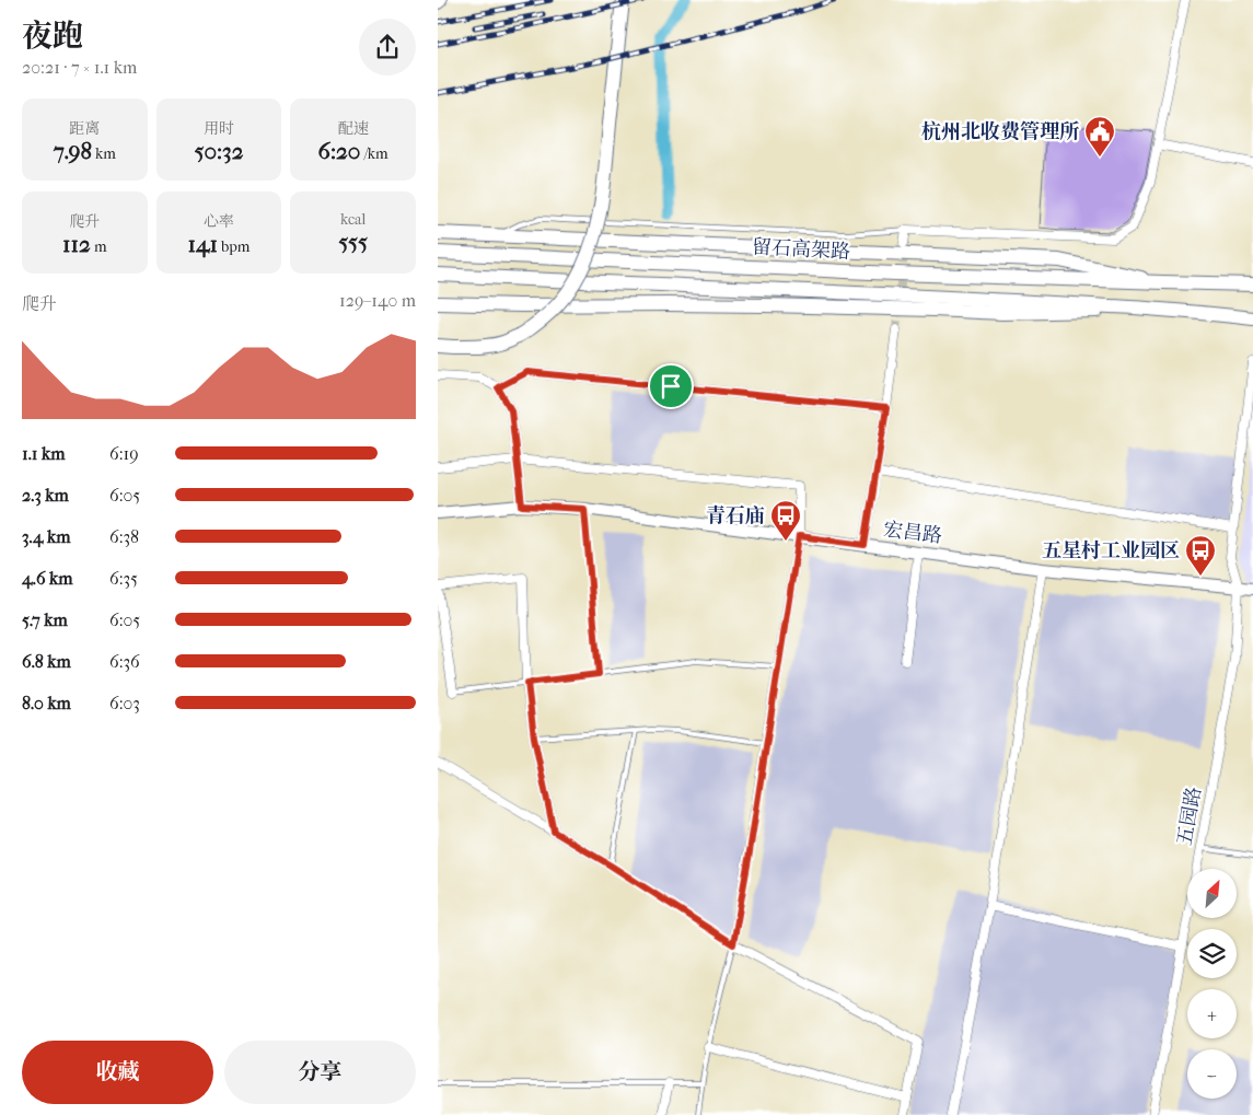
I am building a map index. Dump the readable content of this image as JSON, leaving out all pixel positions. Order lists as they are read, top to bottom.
{
  "streets": {
    "main road": ["留石高架路"],
    "street": ["宏昌路", "五园路"]
  },
  "crossings": [
    ["宏昌路", "五园路"]
  ],
  "places": {
    "public building": ["杭州北收费管理所"],
    "bus stop": ["青石庙", "五星村工业园区"]
  },
  "north": "top right",
  "page": {
    "heading": ["夜跑", "20:21 · 7 × 1.1 km"],
    "stats": [
      ["距离", "7.98 km"],
      ["用时", "50:32"],
      ["配速", "6:20 /km"],
      ["爬升", "112 m"],
      ["心率", "141 bpm"],
      ["kcal", "555"]
    ],
    "chart": ["爬升", "129–140 m"],
    "list": [
      {
        "name": "1.1 km",
        "note": "6:19"
      },
      {
        "name": "2.3 km",
        "note": "6:05"
      },
      {
        "name": "3.4 km",
        "note": "6:38"
      },
      {
        "name": "4.6 km",
        "note": "6:35"
      },
      {
        "name": "5.7 km",
        "note": "6:05"
      },
      {
        "name": "6.8 km",
        "note": "6:36"
      },
      {
        "name": "8.0 km",
        "note": "6:03"
      }
    ],
    "map_buttons": ["+", "−"],
    "buttons": ["收藏", "分享"]
  }
}
